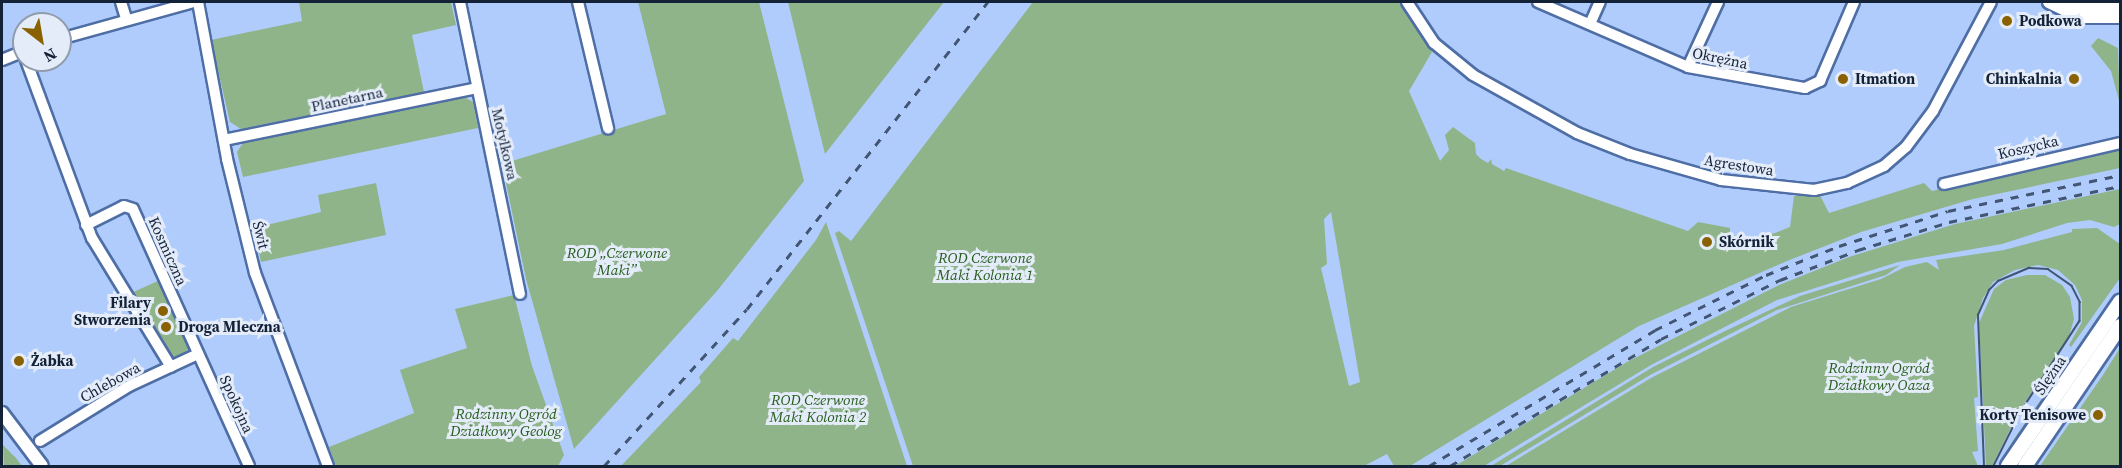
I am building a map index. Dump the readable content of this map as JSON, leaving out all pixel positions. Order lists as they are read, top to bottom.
{
  "streets": {
    "main road": ["Ślężna"],
    "street": [
      "Okrężna",
      "Planetarna",
      "Motylkowa",
      "Koszycka",
      "Agrestowa",
      "Świt",
      "Kosmiczna",
      "Chlebowa",
      "Spokojna"
    ]
  },
  "crossings": [
    ["Planetarna", "Motylkowa"],
    ["Planetarna", "Świt"],
    ["Kosmiczna", "Chlebowa"],
    ["Kosmiczna", "Spokojna"],
    ["Chlebowa", "Spokojna"]
  ],
  "parks": [
    "ROD „Czerwone Maki”",
    "ROD Czerwone Maki Kolonia 1",
    "Rodzinny Ogród Działkowy Oaza",
    "ROD Czerwone Maki Kolonia 2",
    "Rodzinny Ogród Działkowy Geolog"
  ],
  "places": [
    "Podkowa",
    "Itmation",
    "Chinkalnia",
    "Skórnik",
    "Filary Stworzenia",
    "Droga Mleczna",
    "Żabka",
    "Korty Tenisowe"
  ],
  "north": "bottom right"
}
